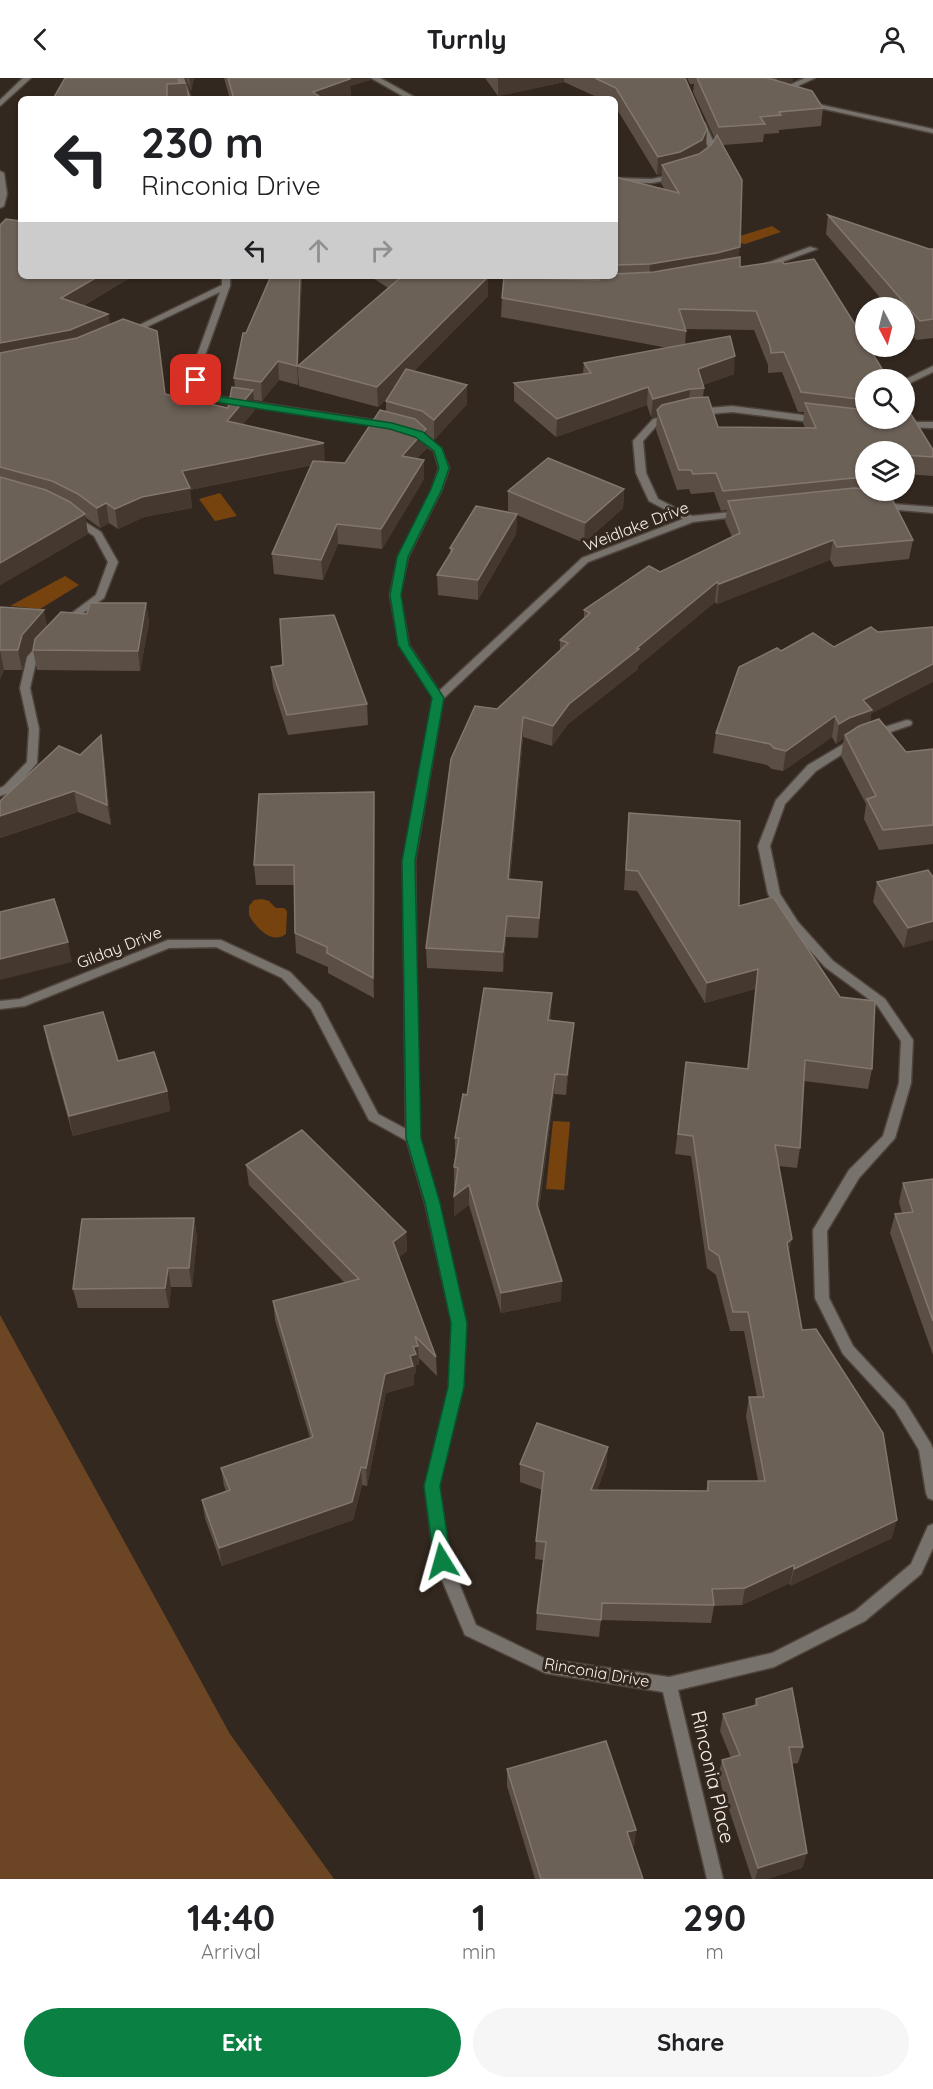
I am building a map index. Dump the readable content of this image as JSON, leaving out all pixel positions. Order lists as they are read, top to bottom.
{
  "streets": {
    "street": [
      "Weidlake Drive",
      "Gilday Drive",
      "Rinconia Drive",
      "Rinconia Place"
    ]
  },
  "crossings": [
    ["Weidlake Drive", "Rinconia Drive"],
    ["Gilday Drive", "Rinconia Drive"],
    ["Rinconia Drive", "Rinconia Place"]
  ],
  "north": "bottom",
  "page": {
    "header": "Turnly",
    "turn": ["230 m", "Rinconia Drive"],
    "eta": [
      "14:40",
      "Arrival",
      "1",
      "min",
      "290",
      "m"
    ],
    "buttons": ["Exit", "Share"]
  }
}
